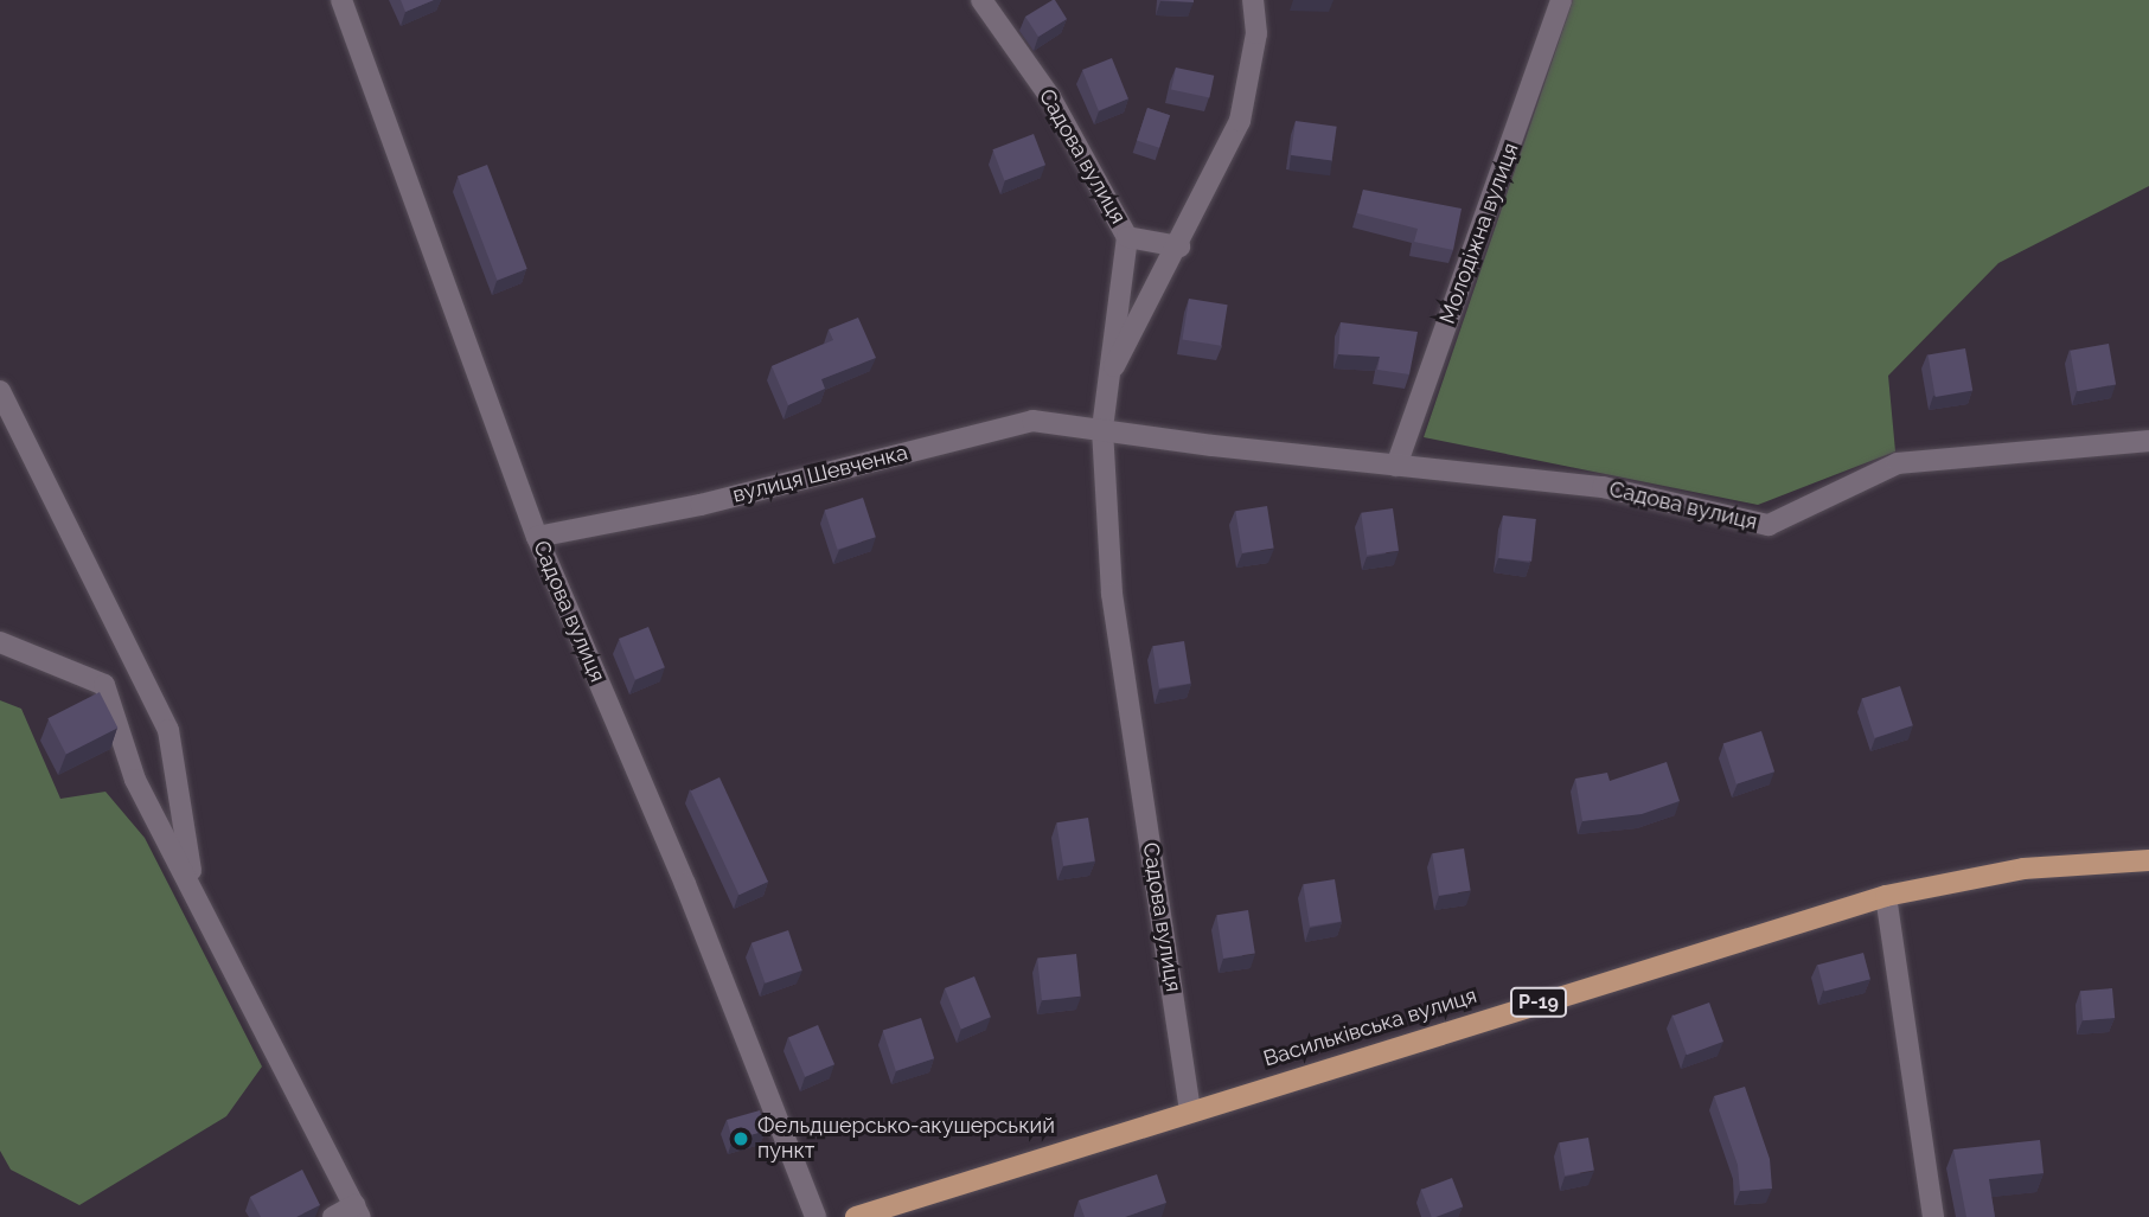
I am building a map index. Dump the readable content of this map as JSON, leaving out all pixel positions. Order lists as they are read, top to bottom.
{
  "streets": {
    "main road": ["Р-19", "Васильківська вулиця"],
    "street": ["Садова вулиця", "Молодіжна вулиця", "вулиця Шевченка"]
  },
  "crossings": [
    ["Садова вулиця", "Молодіжна вулиця"],
    ["Садова вулиця", "вулиця Шевченка"],
    ["Садова вулиця", "Васильківська вулиця"]
  ],
  "places": ["Фельдшерсько-акушерський пункт"]
}
